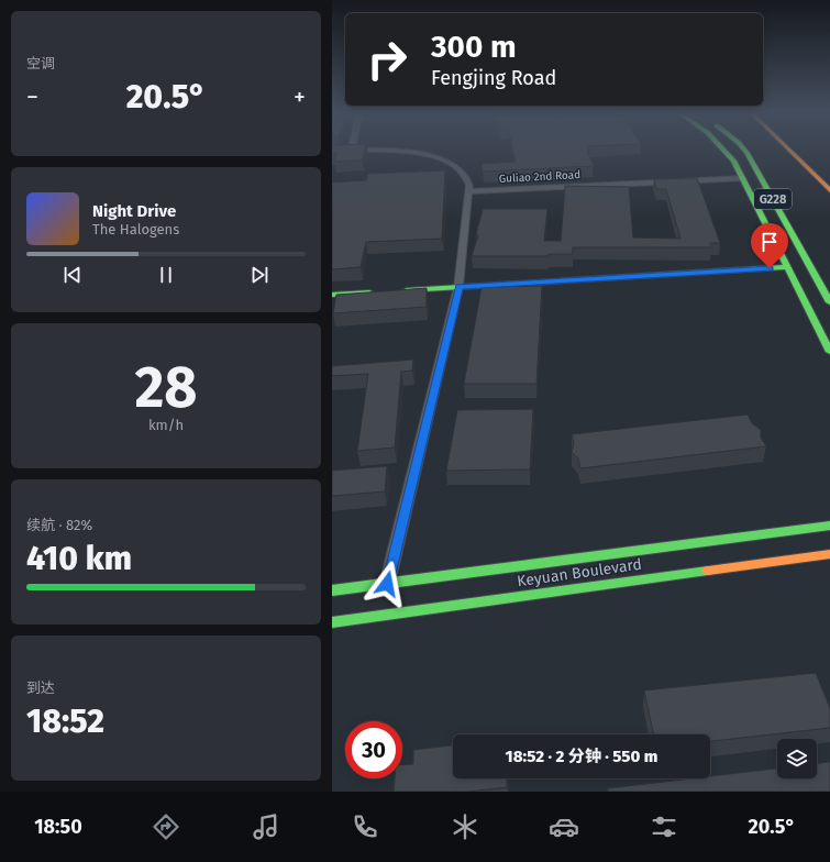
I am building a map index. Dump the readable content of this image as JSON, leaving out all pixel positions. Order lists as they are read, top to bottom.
{
  "streets": {
    "main road": ["G228", "Keyuan Boulevard"],
    "street": ["Guliao 2nd Road"]
  },
  "crossings": [
    ["Guliao 2nd Road", "G228"]
  ],
  "page": {
    "tile": [
      "空调",
      ["28", "km/h"],
      ["续航 · 82%", "410 km"],
      ["到达", "18:52"]
    ],
    "turn": ["300 m", "Fengjing Road"],
    "heat": ["−", "20.5°", "+"],
    "song": ["Night Drive", "The Halogens"],
    "limit": "30",
    "trip": "18:52 · 2 分钟 · 550 m",
    "tabs": ["18:50", "20.5°"]
  }
}
